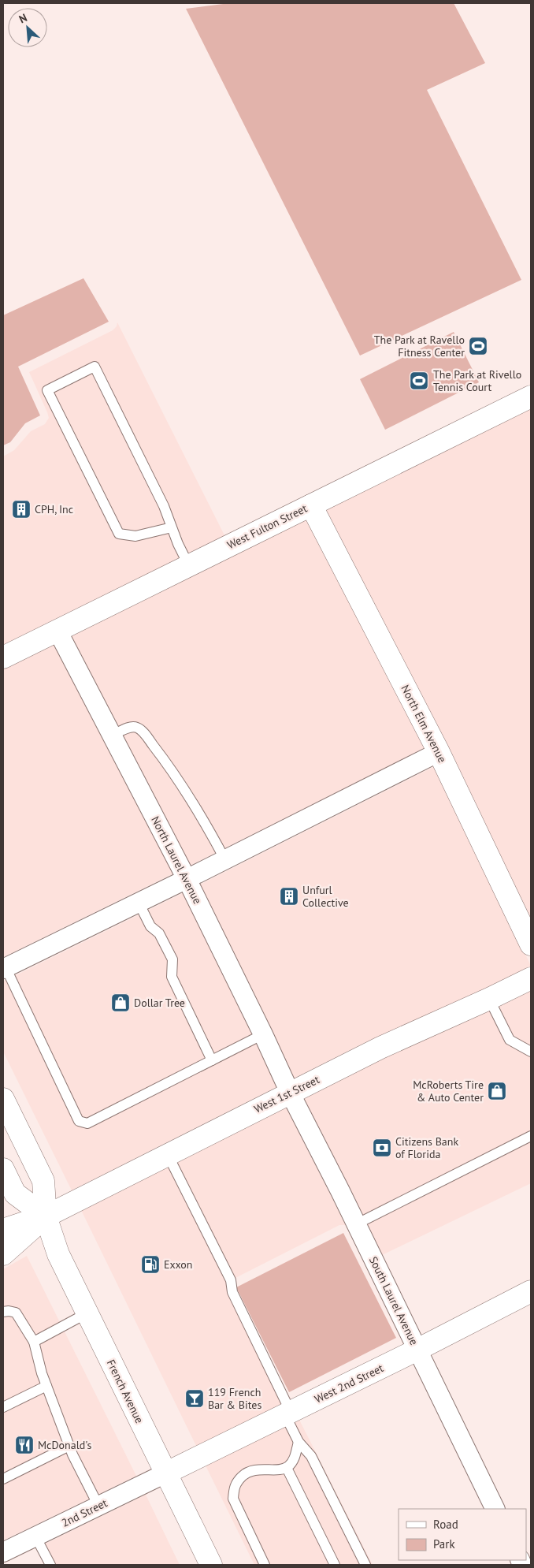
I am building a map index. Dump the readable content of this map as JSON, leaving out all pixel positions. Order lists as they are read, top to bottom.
{
  "streets": {
    "street": [
      "West Fulton Street",
      "North Elm Avenue",
      "North Laurel Avenue",
      "West 1st Street",
      "South Laurel Avenue",
      "West 2nd Street",
      "French Avenue",
      "2nd Street"
    ]
  },
  "crossings": [
    ["West Fulton Street", "North Elm Avenue"],
    ["West Fulton Street", "North Laurel Avenue"],
    ["North Laurel Avenue", "West 1st Street"],
    ["North Laurel Avenue", "South Laurel Avenue"],
    ["West 1st Street", "South Laurel Avenue"],
    ["West 1st Street", "French Avenue"],
    ["South Laurel Avenue", "West 2nd Street"],
    ["West 2nd Street", "French Avenue"],
    ["West 2nd Street", "2nd Street"],
    ["French Avenue", "2nd Street"]
  ],
  "places": {
    "sports": ["The Park at Ravello Fitness Center", "The Park at Rivello Tennis Court"],
    "building": ["CPH, Inc", "Unfurl Collective"],
    "shop": ["Dollar Tree", "McRoberts Tire & Auto Center"],
    "bank": ["Citizens Bank of Florida"],
    "fuel station": ["Exxon"],
    "bar": ["119 French Bar & Bites"],
    "restaurant": ["McDonald's"]
  },
  "legend": ["Road", "Park"],
  "north": "top left"
}
